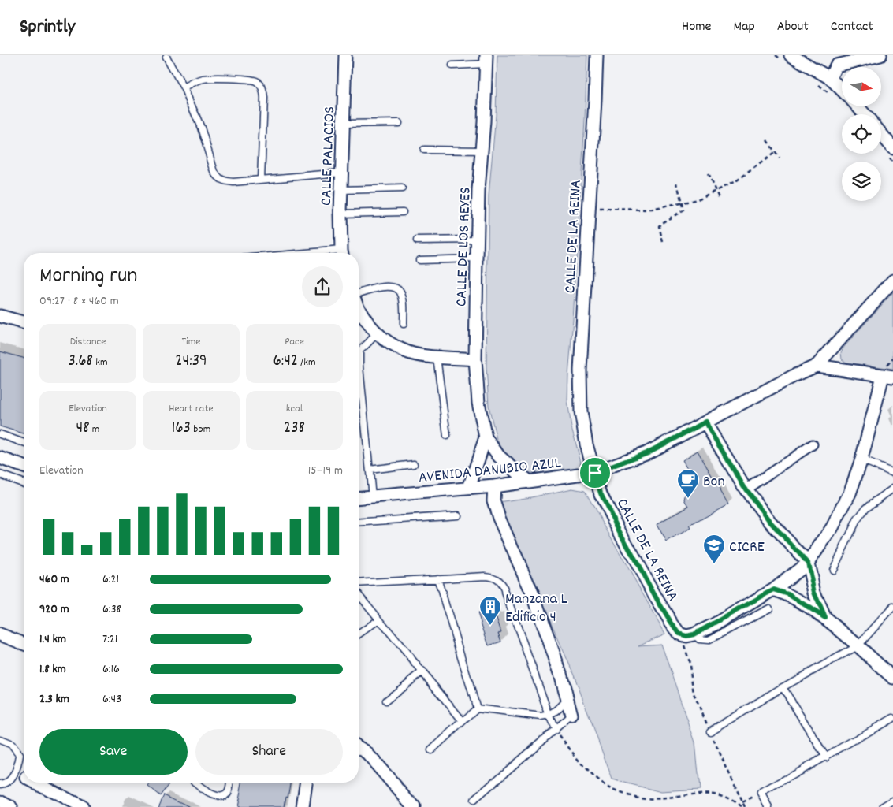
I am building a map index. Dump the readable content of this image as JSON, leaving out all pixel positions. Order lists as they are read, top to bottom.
{
  "streets": {
    "street": [
      "CALLE PALACIOS",
      "CALLE DE LA REINA",
      "CALLE DE LOS REYES",
      "AVENIDA DANUBIO AZUL"
    ]
  },
  "crossings": [
    ["CALLE DE LA REINA", "AVENIDA DANUBIO AZUL"],
    ["CALLE DE LOS REYES", "AVENIDA DANUBIO AZUL"]
  ],
  "places": {
    "cafe": ["Bon"],
    "school or university": ["CICRE"],
    "building": ["Manzana L Edificio 4"]
  },
  "north": "right",
  "page": {
    "header": "Sprintly",
    "nav": [
      "Home",
      "Map",
      "About",
      "Contact"
    ],
    "heading": ["Morning run", "09:27 · 8 × 460 m"],
    "stats": [
      ["Distance", "3.68 km"],
      ["Time", "24:39"],
      ["Pace", "6:42 /km"],
      ["Elevation", "48 m"],
      ["Heart rate", "163 bpm"],
      ["kcal", "238"]
    ],
    "chart": ["Elevation", "15–19 m"],
    "list": [
      {
        "name": "460 m",
        "note": "6:21"
      },
      {
        "name": "920 m",
        "note": "6:38"
      },
      {
        "name": "1.4 km",
        "note": "7:21"
      },
      {
        "name": "1.8 km",
        "note": "6:16"
      },
      {
        "name": "2.3 km",
        "note": "6:43"
      }
    ],
    "buttons": ["Save", "Share"]
  }
}
